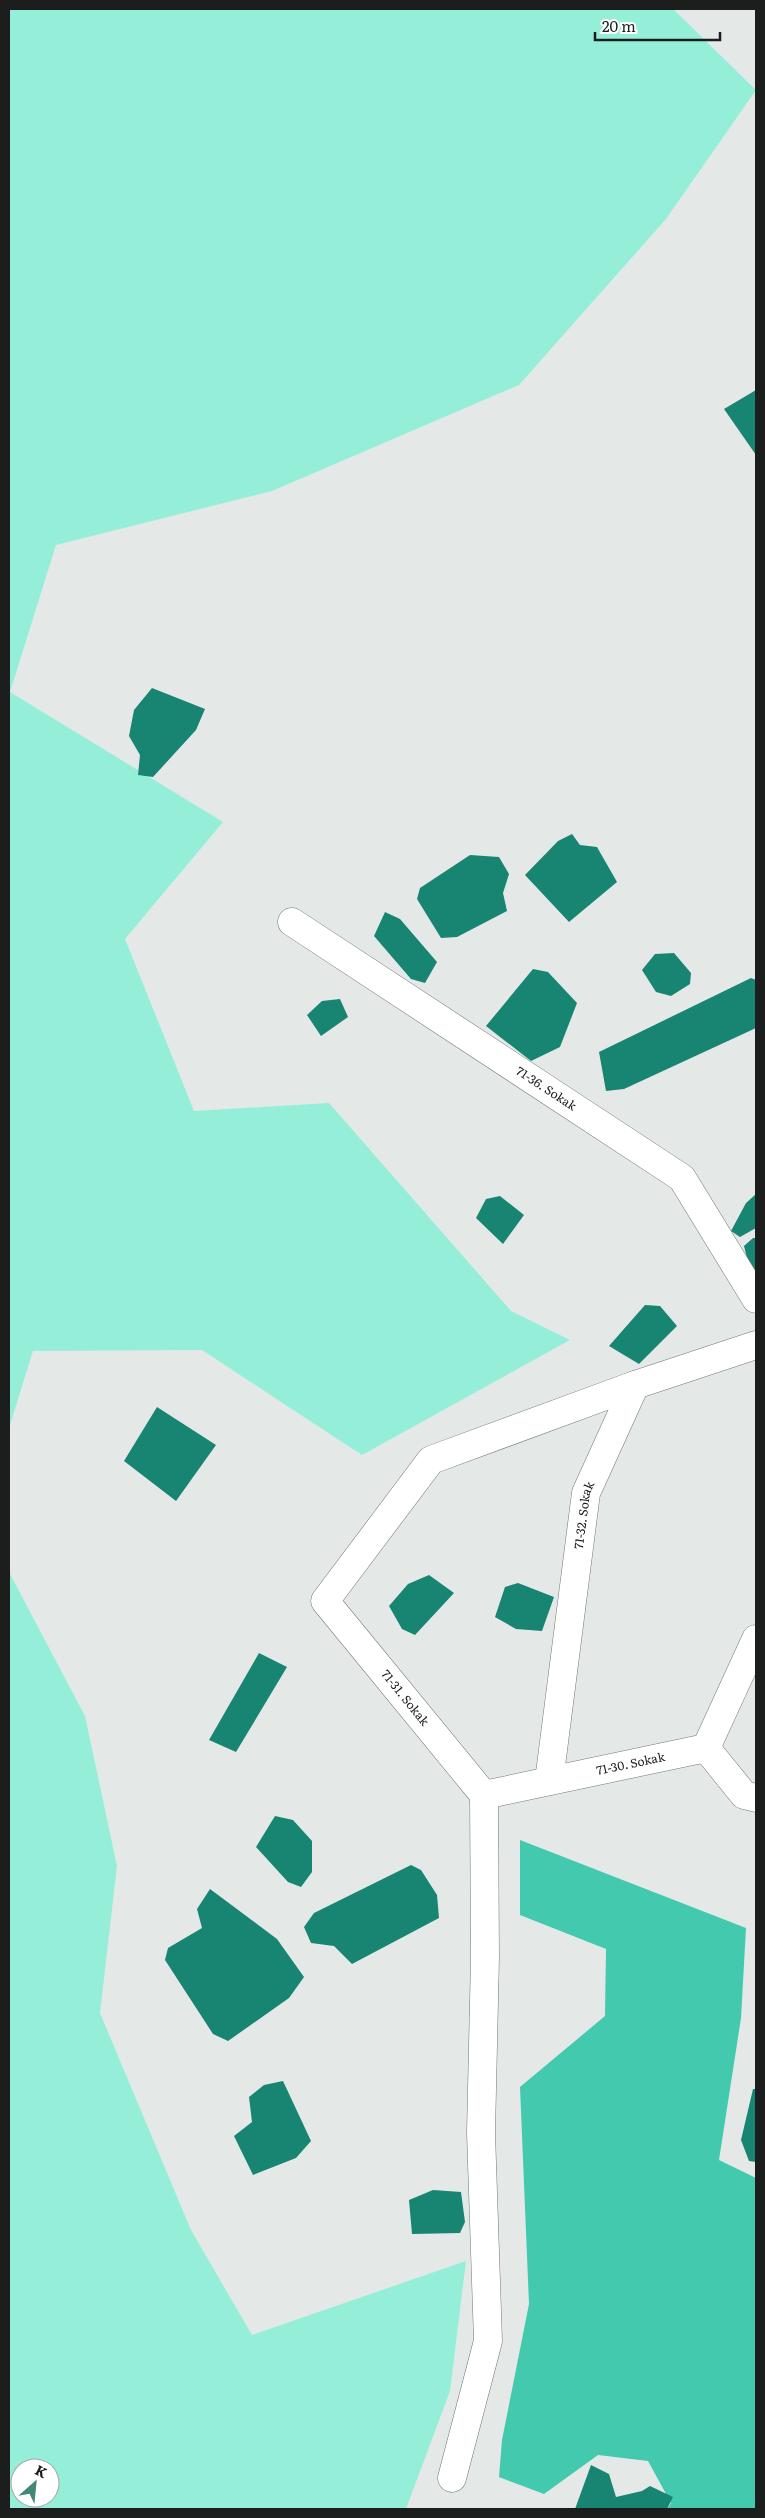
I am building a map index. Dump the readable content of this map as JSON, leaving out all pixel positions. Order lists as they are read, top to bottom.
{
  "streets": {
    "street": [
      "71-36. Sokak",
      "71-32. Sokak",
      "71-31. Sokak",
      "71-30. Sokak"
    ]
  },
  "crossings": [
    ["71-32. Sokak", "71-31. Sokak"],
    ["71-32. Sokak", "71-30. Sokak"],
    ["71-31. Sokak", "71-30. Sokak"]
  ],
  "scale_bar": "20 m",
  "north": "top right"
}
